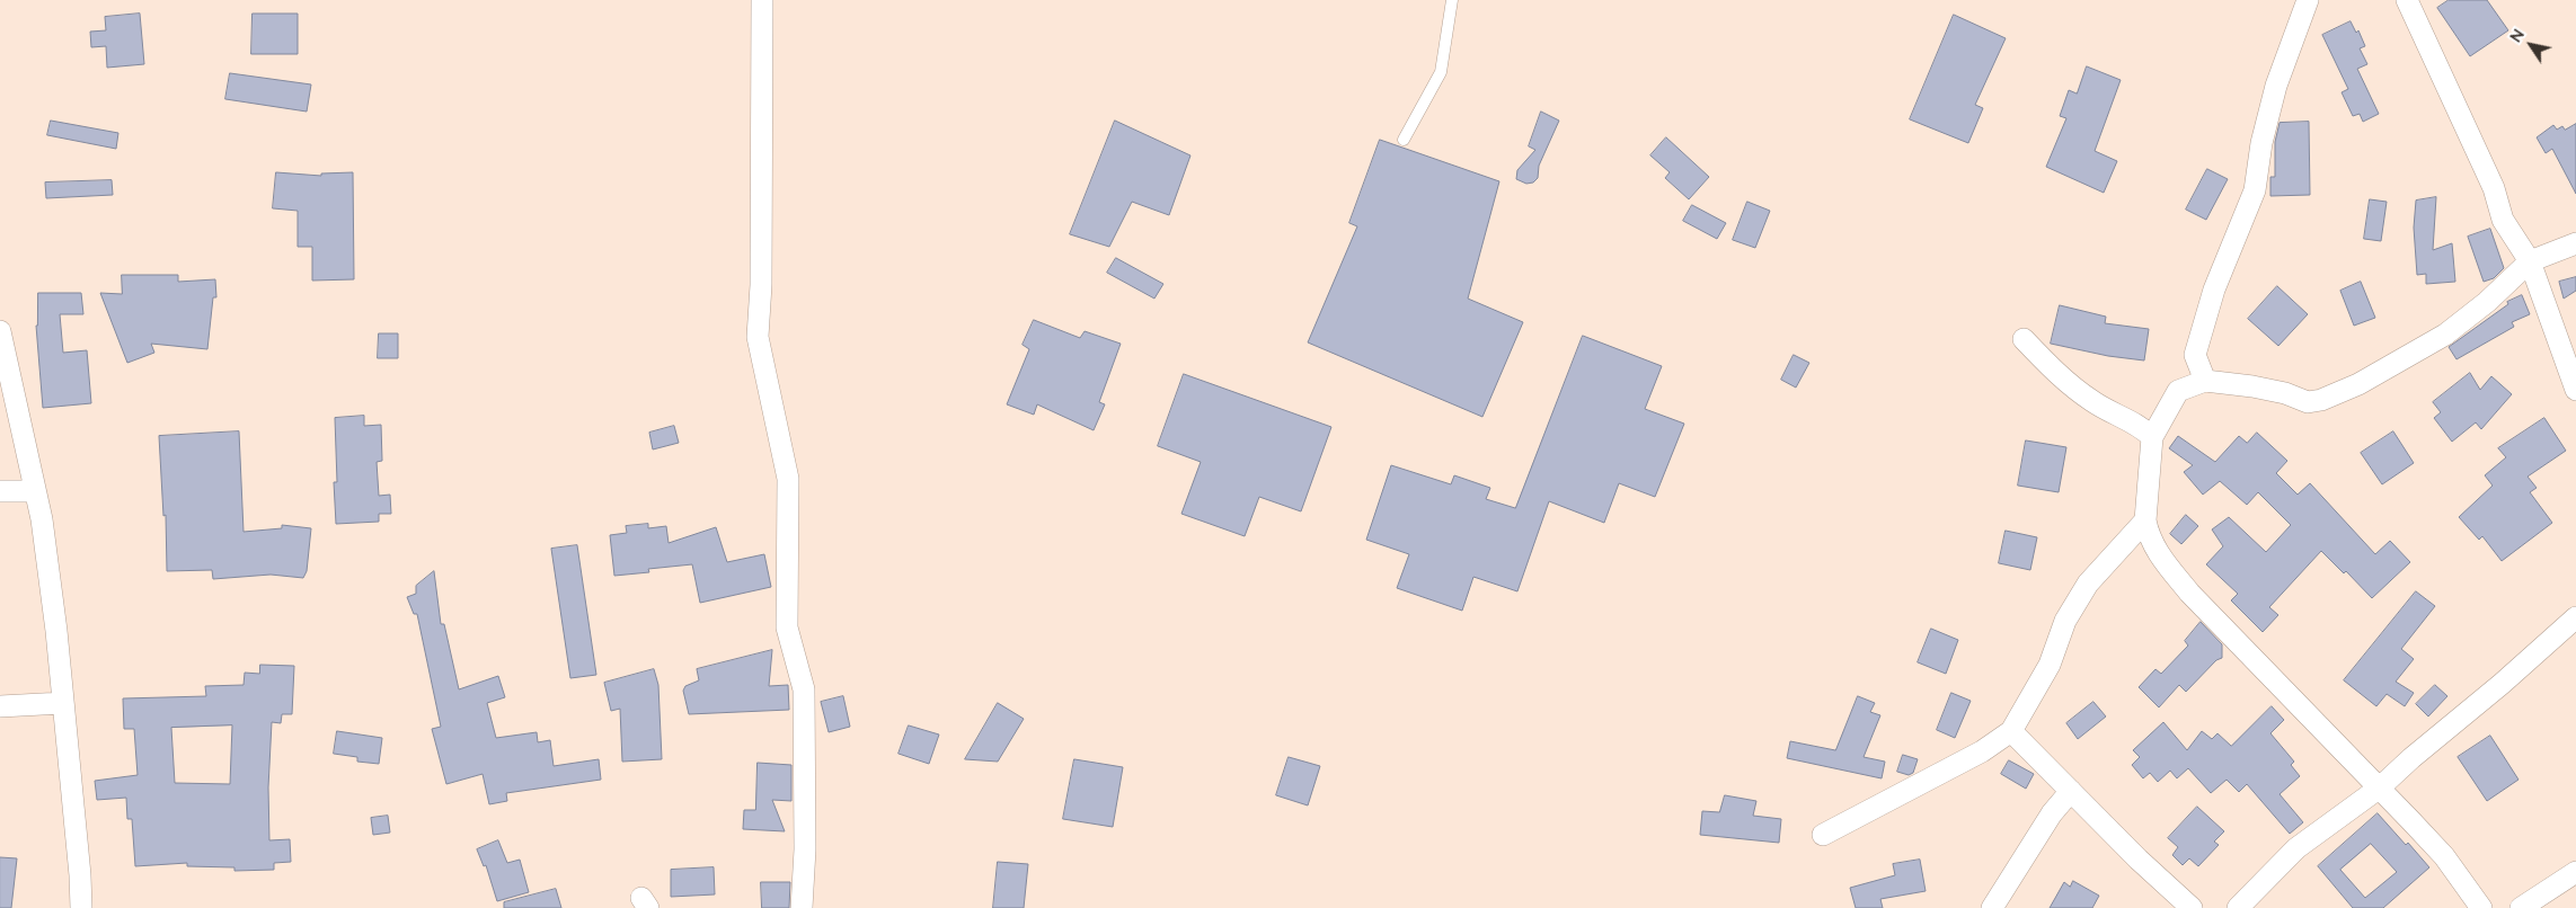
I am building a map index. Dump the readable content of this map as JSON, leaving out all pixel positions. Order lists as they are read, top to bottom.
{
  "north": "top left"
}
